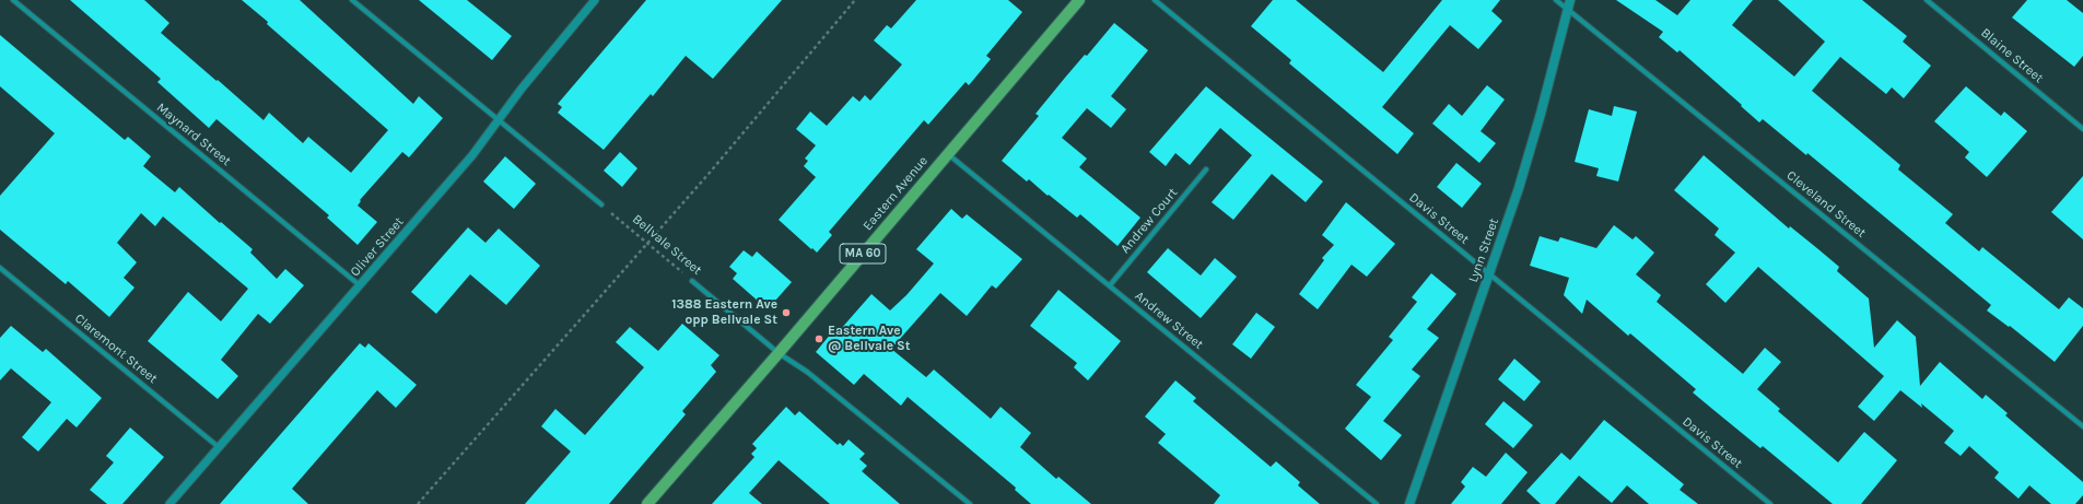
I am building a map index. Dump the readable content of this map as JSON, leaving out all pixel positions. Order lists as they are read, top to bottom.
{
  "streets": {
    "main road": ["Eastern Avenue", "Lynn Street", "MA 60"],
    "street": [
      "Blaine Street",
      "Maynard Street",
      "Cleveland Street",
      "Davis Street",
      "Andrew Court",
      "Bellvale Street",
      "Oliver Street",
      "Andrew Street",
      "Claremont Street"
    ]
  },
  "crossings": [
    ["Maynard Street", "Oliver Street"],
    ["Eastern Avenue", "Bellvale Street"],
    ["Eastern Avenue", "Andrew Street"],
    ["Cleveland Street", "Lynn Street"],
    ["Davis Street", "Lynn Street"],
    ["Andrew Court", "Andrew Street"],
    ["Oliver Street", "Claremont Street"]
  ],
  "places": ["1388 Eastern Ave opp Bellvale St", "Eastern Ave @ Bellvale St"]
}
